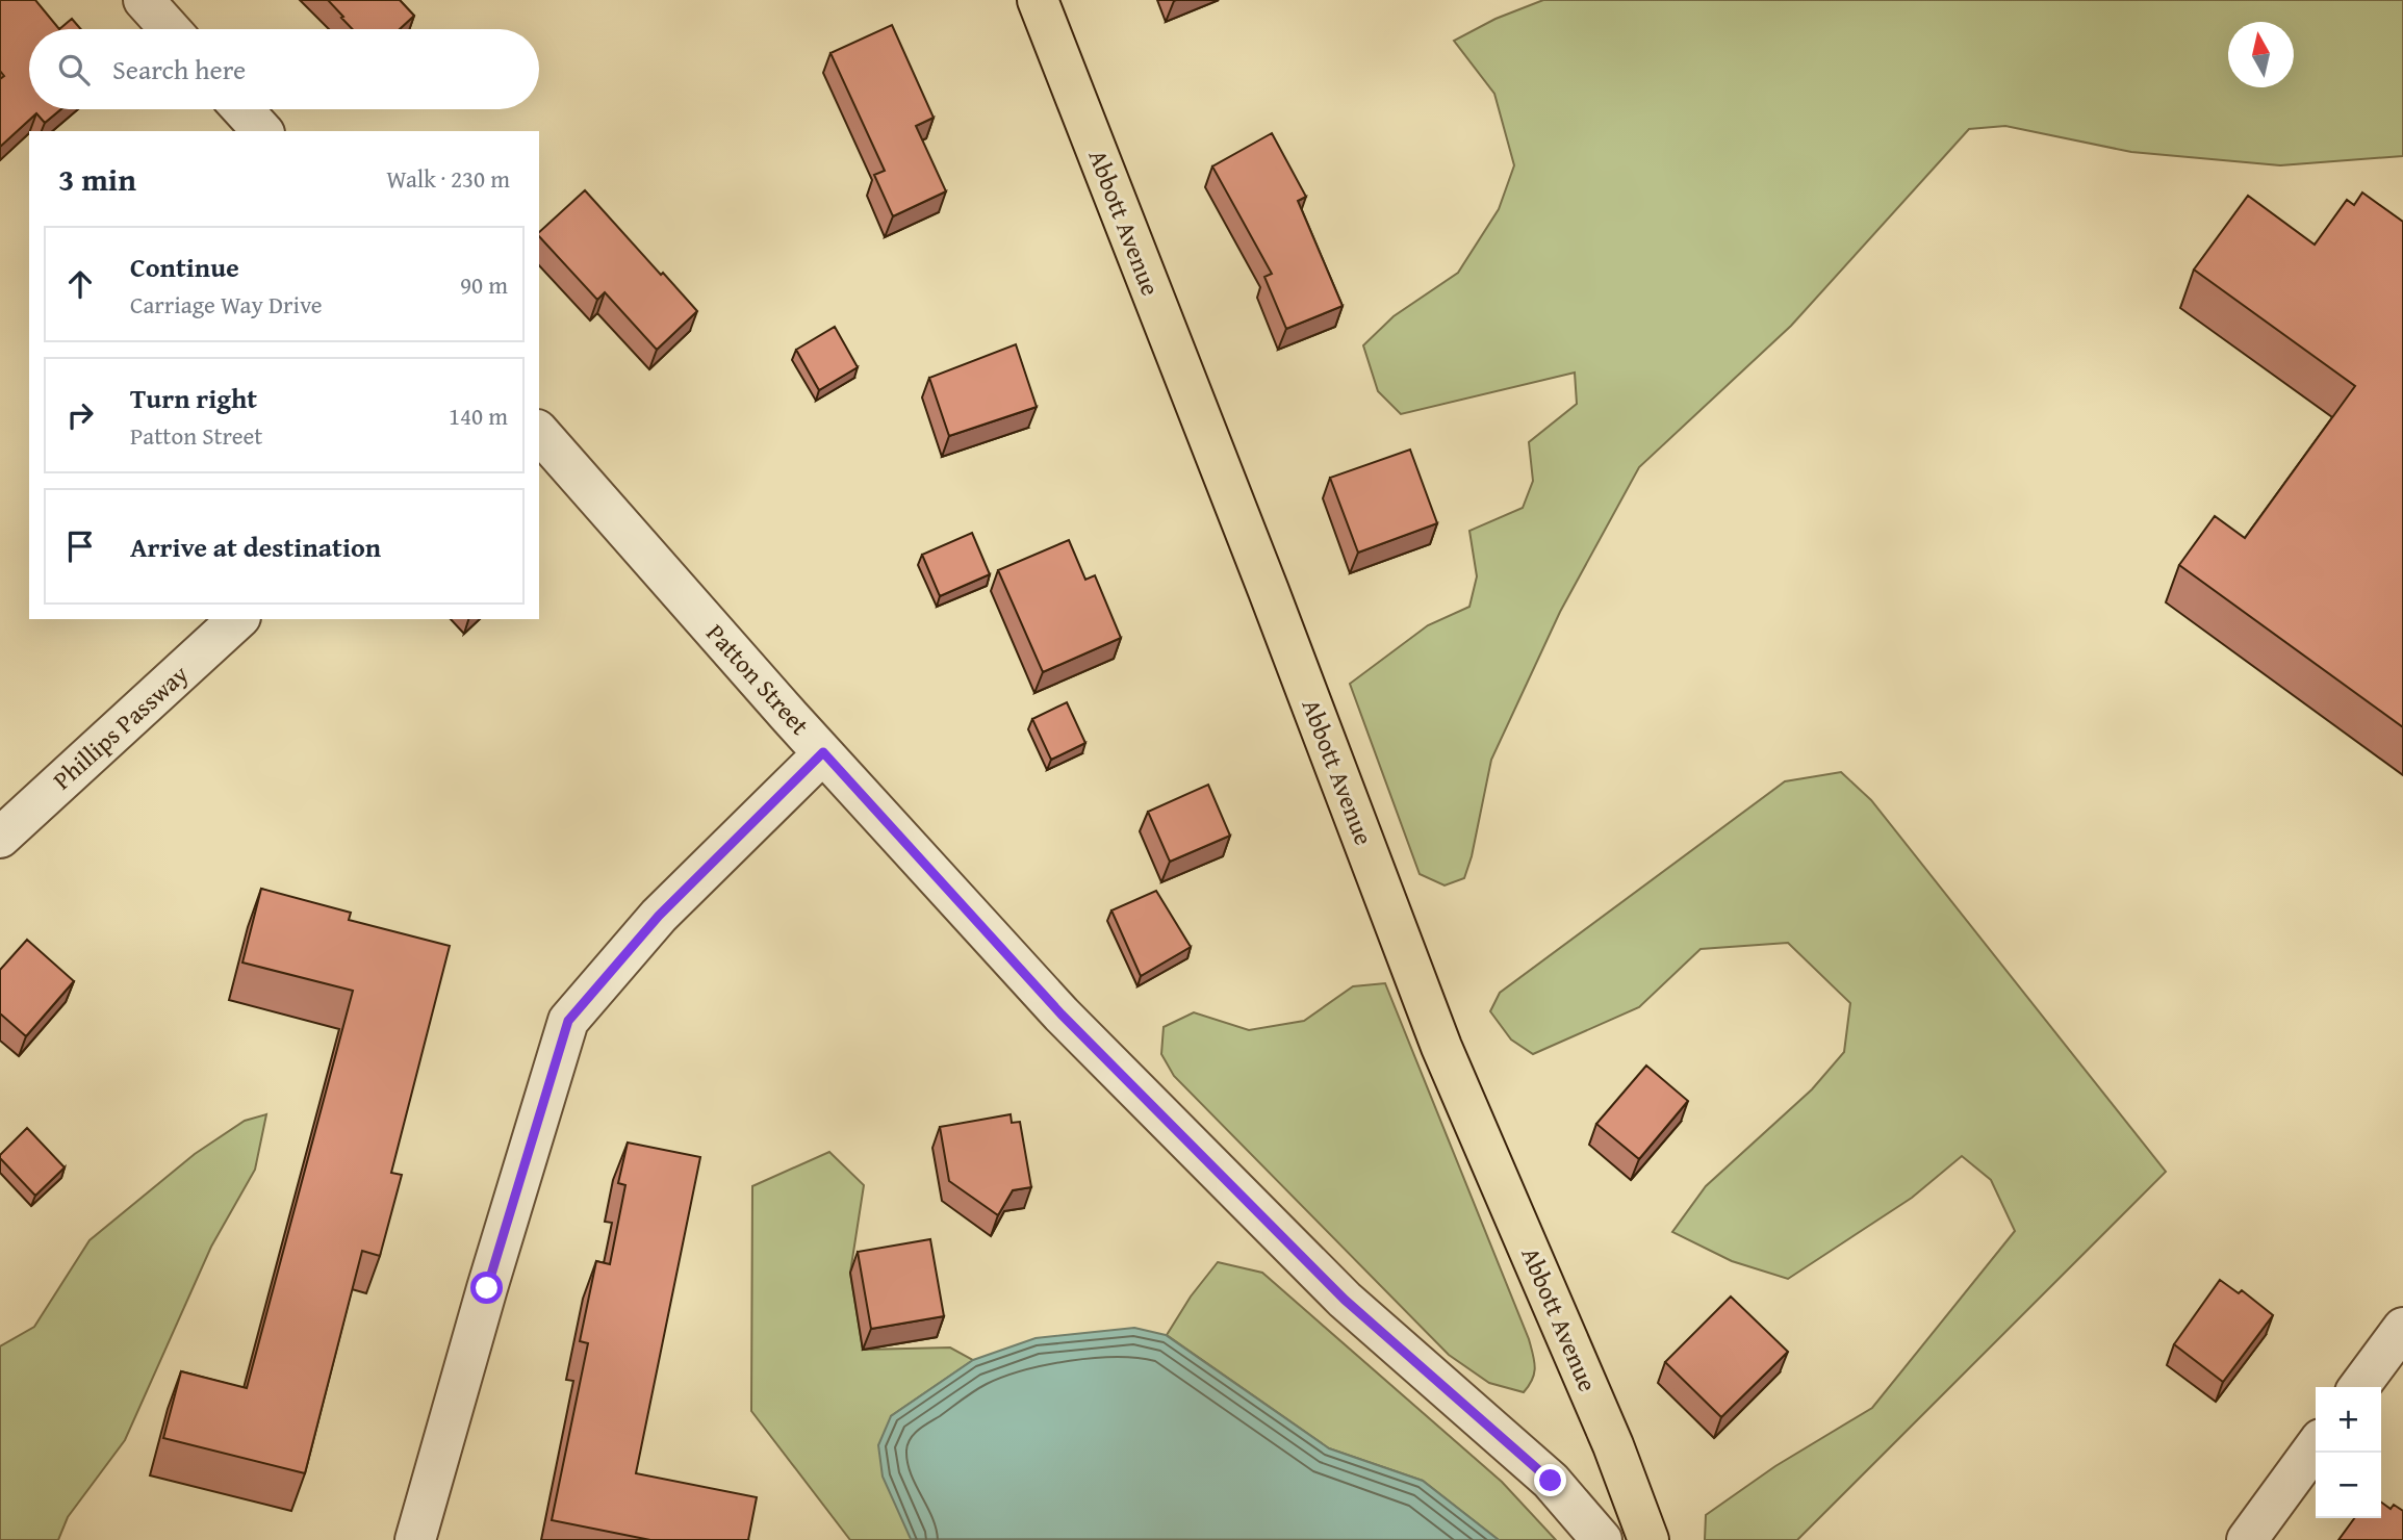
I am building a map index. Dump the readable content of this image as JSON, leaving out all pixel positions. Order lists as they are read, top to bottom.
{
  "streets": {
    "main road": ["Abbott Avenue"],
    "street": ["Patton Street", "Phillips Passway"]
  },
  "north": "top",
  "page": {
    "search": "Search here",
    "heading": ["3 min", "Walk · 230 m"],
    "list": [
      ["Continue", "Carriage Way Drive", "90 m"],
      ["Turn right", "Patton Street", "140 m"],
      "Arrive at destination"
    ],
    "map_buttons": ["+", "−"]
  }
}
